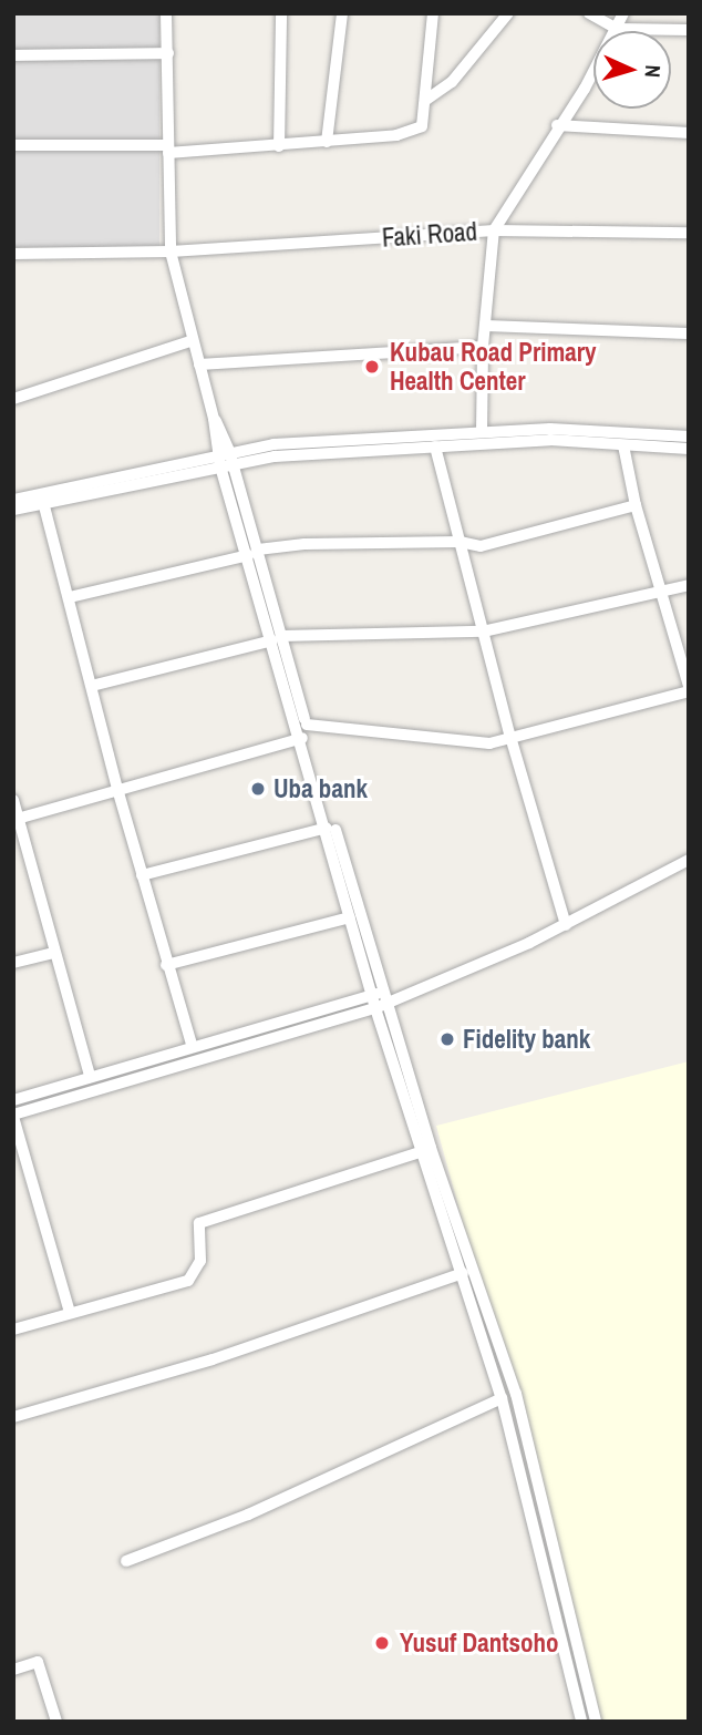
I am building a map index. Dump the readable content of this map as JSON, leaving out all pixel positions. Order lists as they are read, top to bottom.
{
  "streets": {
    "street": ["Faki Road"]
  },
  "places": [
    "Kubau Road Primary Health Center",
    "Uba bank",
    "Fidelity bank",
    "Yusuf Dantsoho"
  ],
  "north": "right"
}
